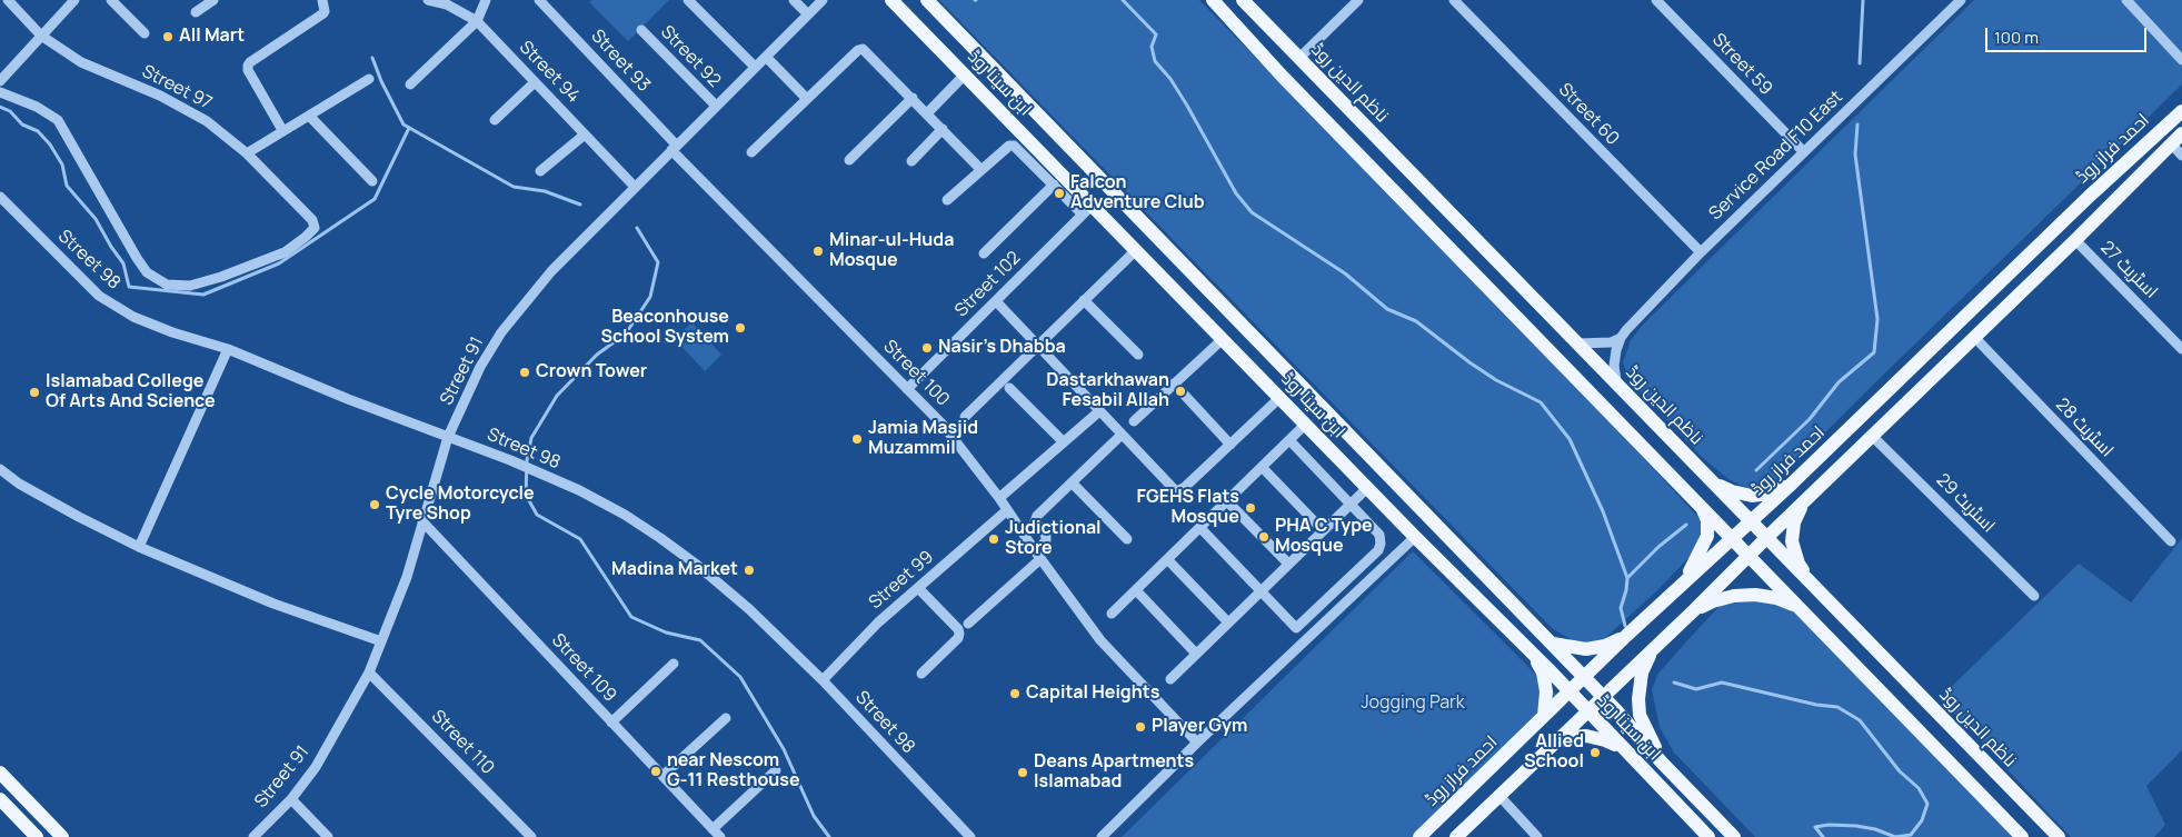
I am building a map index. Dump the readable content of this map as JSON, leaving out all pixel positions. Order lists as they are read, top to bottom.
{
  "streets": {
    "main road": ["ابن سینا روڈ", "ناظم الدین روڈ", "احمد فراز روڈ"],
    "street": [
      "Street 92",
      "Street 93",
      "Street 59",
      "Street 94",
      "Street 97",
      "Street 60",
      "Service Road F10 East",
      "Street 98",
      "اسٹریٹ 27",
      "Street 102",
      "Street 91",
      "Street 100",
      "اسٹریٹ 28",
      "اسٹریٹ 29",
      "Street 99",
      "Street 109",
      "Street 110"
    ]
  },
  "crossings": [
    ["Street 92", "Street 91"],
    ["Street 93", "Street 91"],
    ["Street 93", "Street 100"],
    ["Street 59", "Service Road F10 East"],
    ["Street 94", "Street 91"],
    ["ابن سینا روڈ", "احمد فراز روڈ"],
    ["ابن سینا روڈ", "Street 102"],
    ["ناظم الدین روڈ", "احمد فراز روڈ"],
    ["ناظم الدین روڈ", "Service Road F10 East"],
    ["Street 60", "Service Road F10 East"],
    ["احمد فراز روڈ", "اسٹریٹ 27"],
    ["احمد فراز روڈ", "اسٹریٹ 28"],
    ["احمد فراز روڈ", "اسٹریٹ 29"],
    ["Street 98", "Street 91"],
    ["Street 98", "Street 99"],
    ["Street 102", "Street 100"],
    ["Street 91", "Street 100"],
    ["Street 91", "Street 109"],
    ["Street 91", "Street 110"],
    ["Street 100", "Street 99"]
  ],
  "parks": ["Jogging Park"],
  "places": [
    "All Mart",
    "Falcon Adventure Club",
    "Minar-ul-Huda Mosque",
    "Beaconhouse School System",
    "Nasir’s Dhabba",
    "Crown Tower",
    "Dastarkhawan Fesabil Allah",
    "Islamabad College Of Arts And Science",
    "Jamia Masjid Muzammil",
    "Cycle Motorcycle Tyre Shop",
    "FGEHS Flats Mosque",
    "PHA C Type Mosque",
    "Judictional Store",
    "Madina Market",
    "Capital Heights",
    "Player Gym",
    "Allied School",
    "near Nescom G-11 Resthouse",
    "Deans Apartments Islamabad"
  ],
  "scale_bar": "100 m"
}
